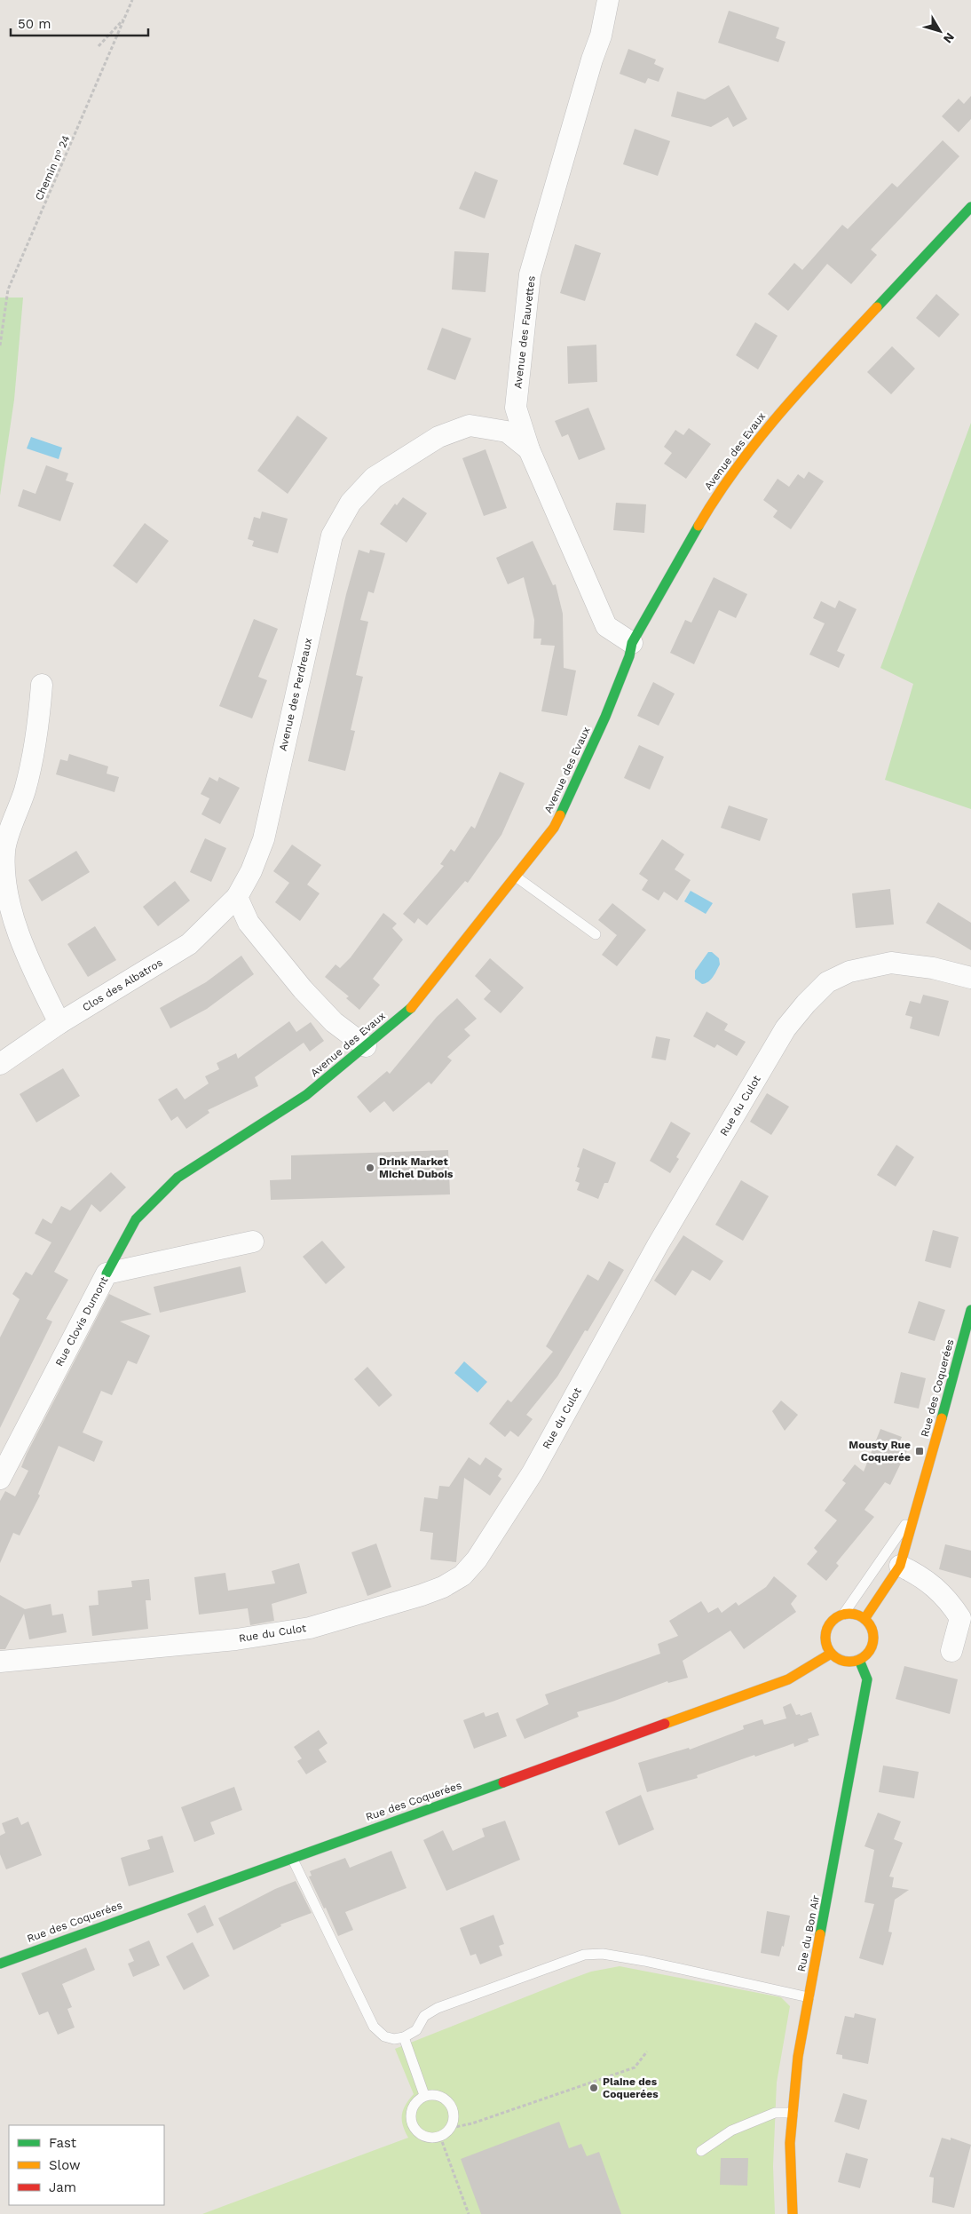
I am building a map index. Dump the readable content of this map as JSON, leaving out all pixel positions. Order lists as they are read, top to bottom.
{
  "streets": {
    "street": [
      "Avenue des Fauvettes",
      "Avenue des Evaux",
      "Avenue des Perdreaux",
      "Clos des Albatros",
      "Rue du Culot",
      "Rue Clovis Dumont",
      "Rue des Coquerées",
      "Rue du Bon Air"
    ],
    "path": ["Chemin nᵒ 24"]
  },
  "crossings": [
    ["Avenue des Fauvettes", "Avenue des Evaux"],
    ["Avenue des Fauvettes", "Avenue des Perdreaux"],
    ["Avenue des Evaux", "Rue Clovis Dumont"],
    ["Avenue des Perdreaux", "Clos des Albatros"],
    ["Rue des Coquerées", "Rue du Bon Air"]
  ],
  "places": {
    "other": ["Drink Market Michel Dubois", "Plaine des Coquerées"],
    "transit": ["Mousty Rue Coquerée"]
  },
  "legend": ["Fast", "Slow", "Jam"],
  "scale_bar": "50 m",
  "north": "bottom right"
}
